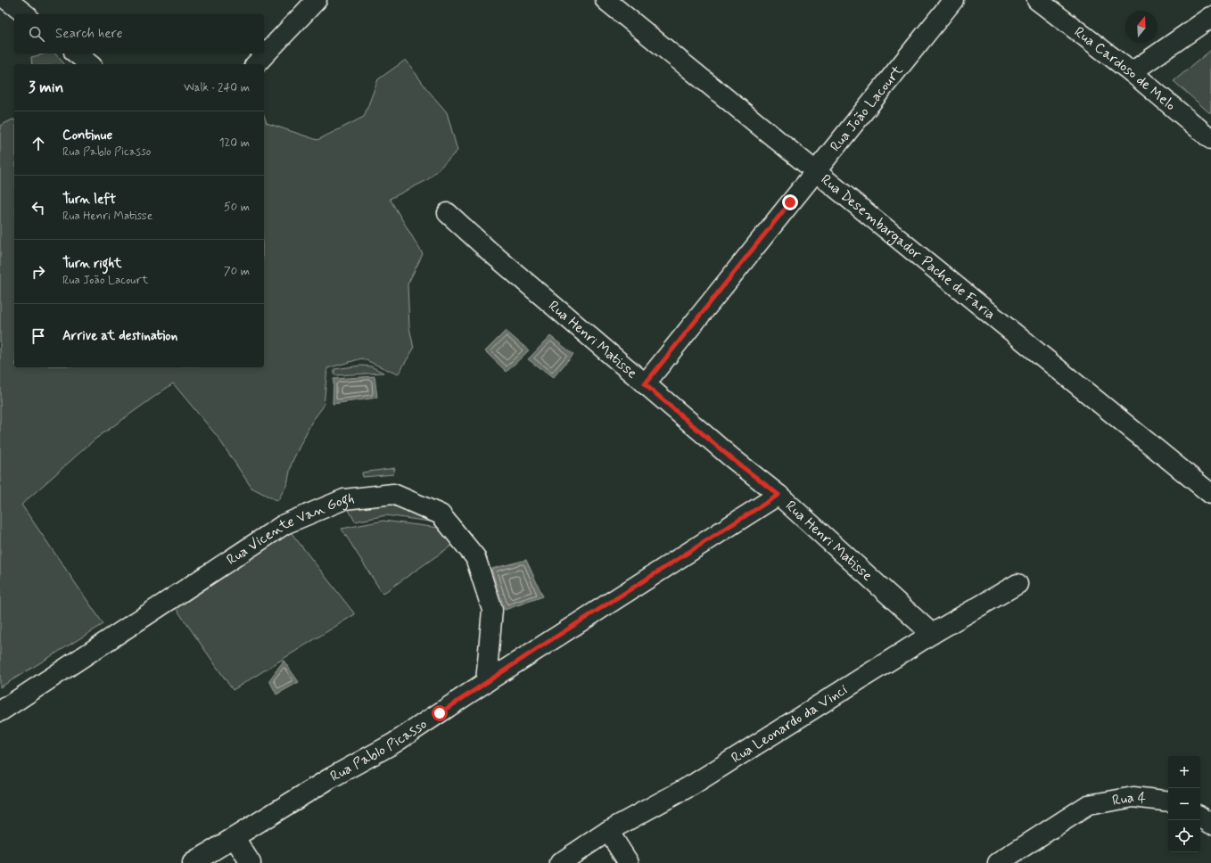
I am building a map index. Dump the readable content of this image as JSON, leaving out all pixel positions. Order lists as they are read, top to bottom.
{
  "streets": {
    "street": [
      "Rua Cardoso de Melo",
      "Rua João Lacourt",
      "Rua Desembargador Pache de Faria",
      "Rua Henri Matisse",
      "Rua Vicente Van Gogh",
      "Rua Leonardo da Vinci",
      "Rua Pablo Picasso",
      "Rua 4"
    ]
  },
  "crossings": [
    ["Rua João Lacourt", "Rua Desembargador Pache de Faria"],
    ["Rua João Lacourt", "Rua Henri Matisse"],
    ["Rua Henri Matisse", "Rua Leonardo da Vinci"],
    ["Rua Henri Matisse", "Rua Pablo Picasso"],
    ["Rua Vicente Van Gogh", "Rua Pablo Picasso"]
  ],
  "north": "top",
  "page": {
    "search": "Search here",
    "heading": ["3 min", "Walk · 240 m"],
    "list": [
      ["Continue", "Rua Pablo Picasso", "120 m"],
      ["Turn left", "Rua Henri Matisse", "50 m"],
      ["Turn right", "Rua João Lacourt", "70 m"],
      "Arrive at destination"
    ],
    "map_buttons": ["+", "−"]
  }
}
